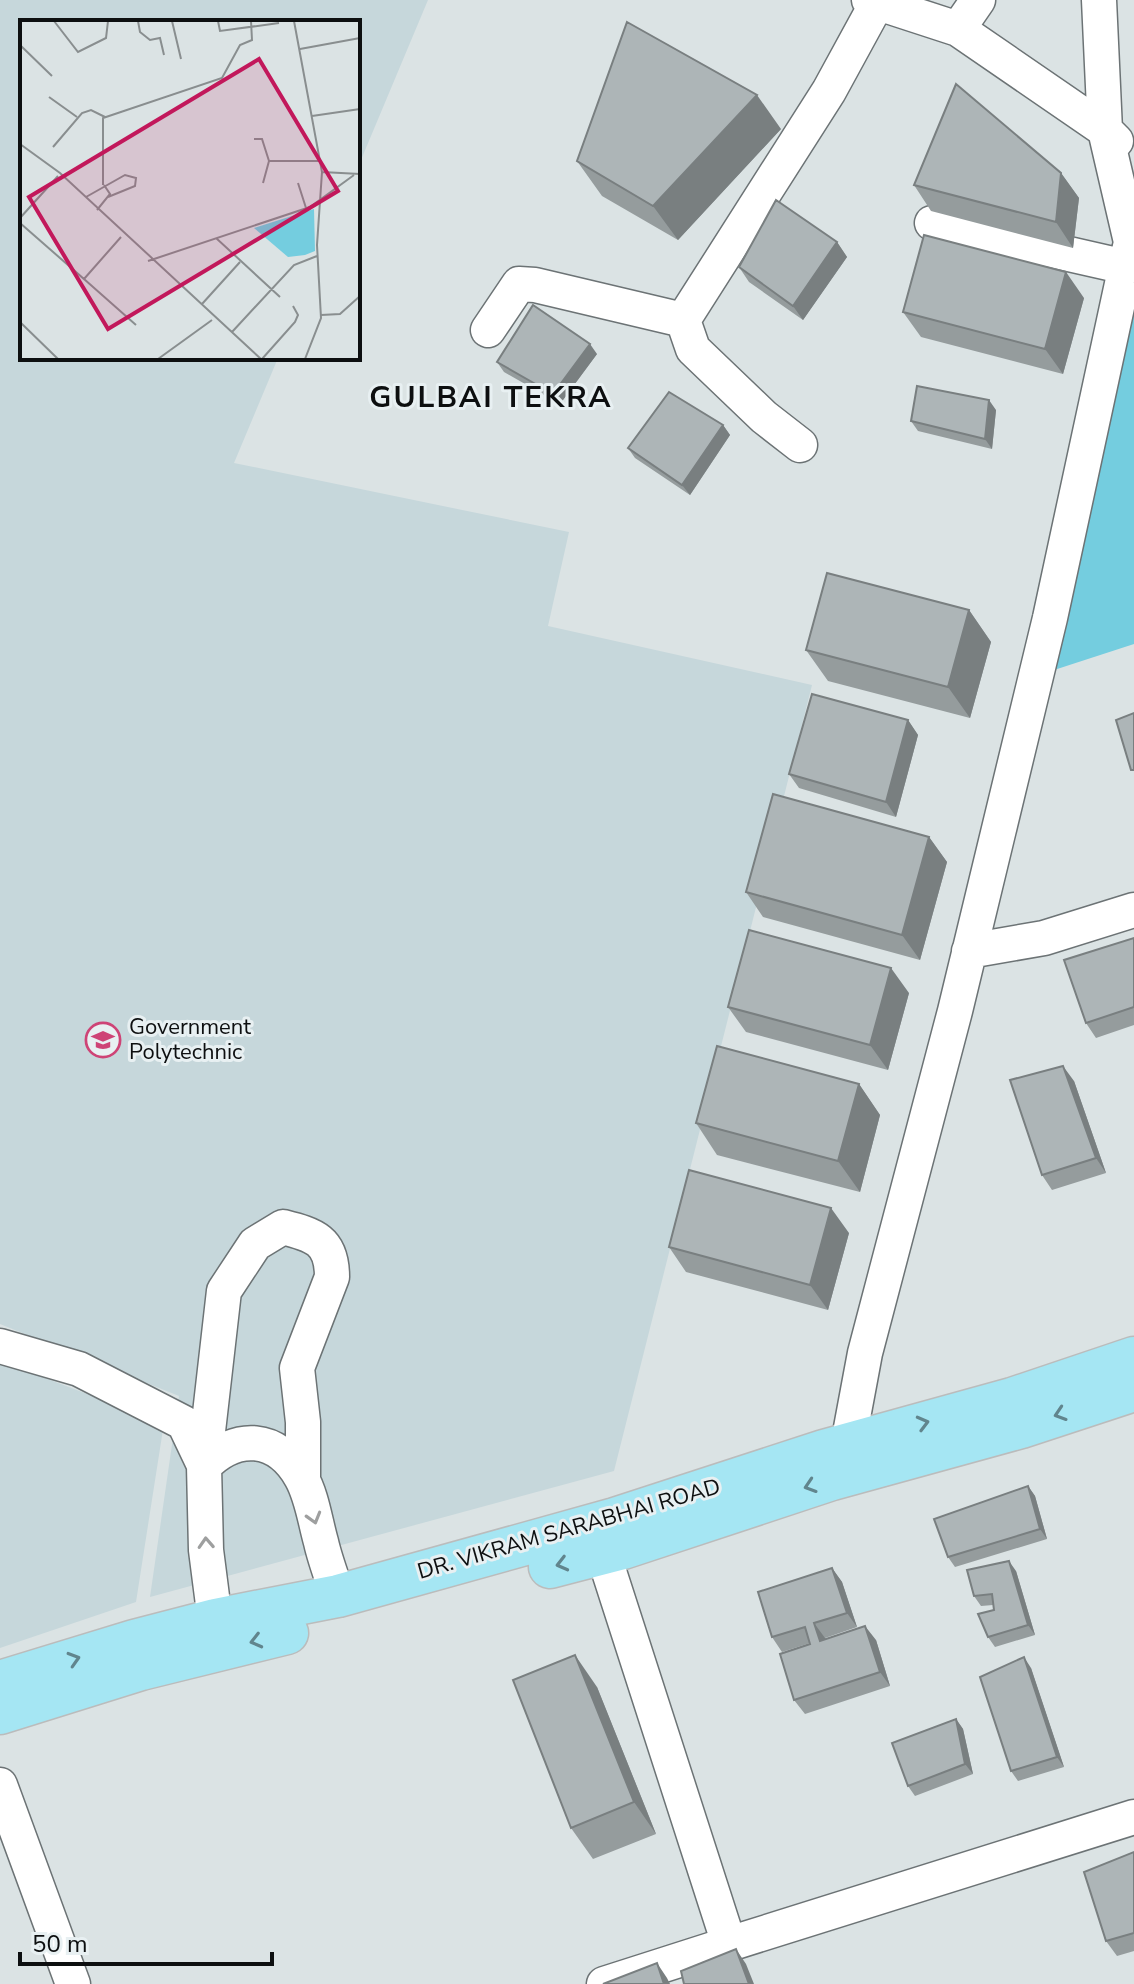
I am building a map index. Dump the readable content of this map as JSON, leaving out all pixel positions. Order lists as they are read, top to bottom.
{
  "streets": {
    "main road": ["DR. VIKRAM SARABHAI ROAD"]
  },
  "districts": ["GULBAI TEKRA"],
  "places": {
    "school or university": ["Government Polytechnic"]
  },
  "scale_bar": "50 m"
}
